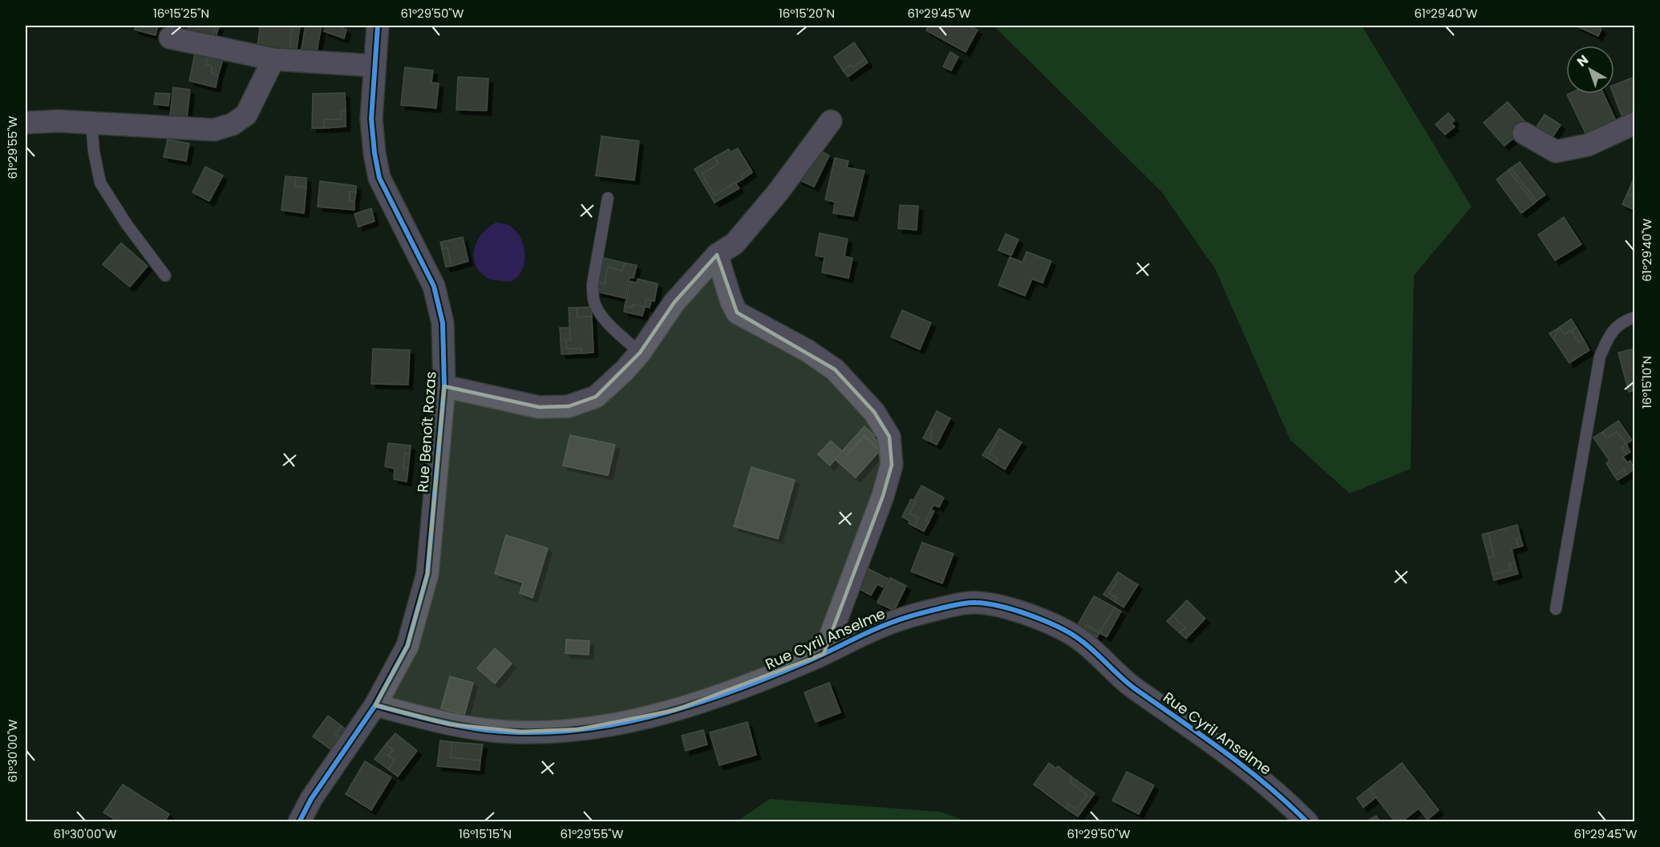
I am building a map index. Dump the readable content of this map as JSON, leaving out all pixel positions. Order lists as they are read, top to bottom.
{
  "streets": {
    "street": ["Rue Benoît Rozas", "Rue Cyril Anselme"]
  },
  "crossings": [
    ["Rue Benoît Rozas", "Rue Cyril Anselme"]
  ],
  "north": "top left",
  "coordinates": [
    "16°15'25\"N",
    "61°29'50\"W",
    "16°15'20\"N",
    "61°29'45\"W",
    "61°29'40\"W",
    "61°29'55\"W",
    "16°15'10\"N",
    "61°30'00\"W",
    "16°15'15\"N"
  ]
}
